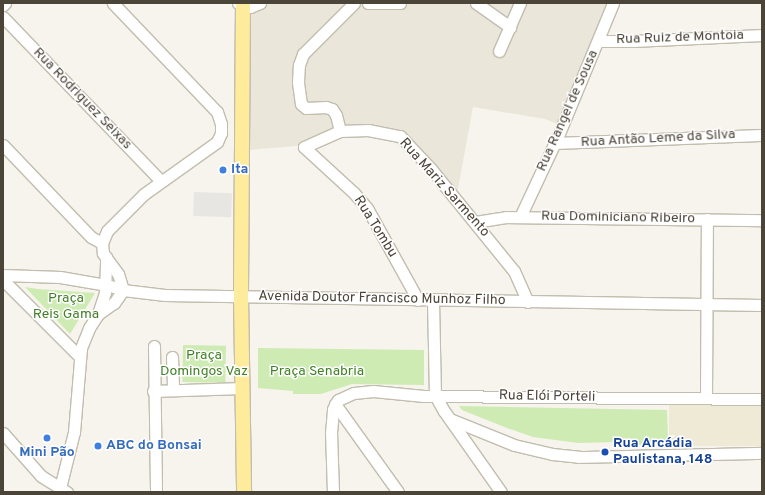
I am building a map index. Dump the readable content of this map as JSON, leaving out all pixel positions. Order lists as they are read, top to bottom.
{
  "streets": {
    "street": [
      "Rua Ruiz de Montoia",
      "Rua Rodriguez Seixas",
      "Rua Rangel de Sousa",
      "Rua Antão Leme da Silva",
      "Rua Mariz Sarmento",
      "Rua Dominiciano Ribeiro",
      "Rua Tombu",
      "Avenida Doutor Francisco Munhoz Filho",
      "Rua Elói Porteli"
    ]
  },
  "crossings": [
    ["Rua Ruiz de Montoia", "Rua Rangel de Sousa"],
    ["Rua Rangel de Sousa", "Rua Antão Leme da Silva"],
    ["Rua Rangel de Sousa", "Rua Dominiciano Ribeiro"],
    ["Rua Mariz Sarmento", "Rua Dominiciano Ribeiro"],
    ["Rua Mariz Sarmento", "Rua Tombu"],
    ["Rua Mariz Sarmento", "Avenida Doutor Francisco Munhoz Filho"],
    ["Rua Tombu", "Avenida Doutor Francisco Munhoz Filho"]
  ],
  "parks": ["Praça Reis Gama", "Praça Domingos Vaz", "Praça Senabria"],
  "places": [
    "Ita",
    "Mini Pão",
    "ABC do Bonsai",
    "Rua Arcádia Paulistana, 148"
  ]
}
